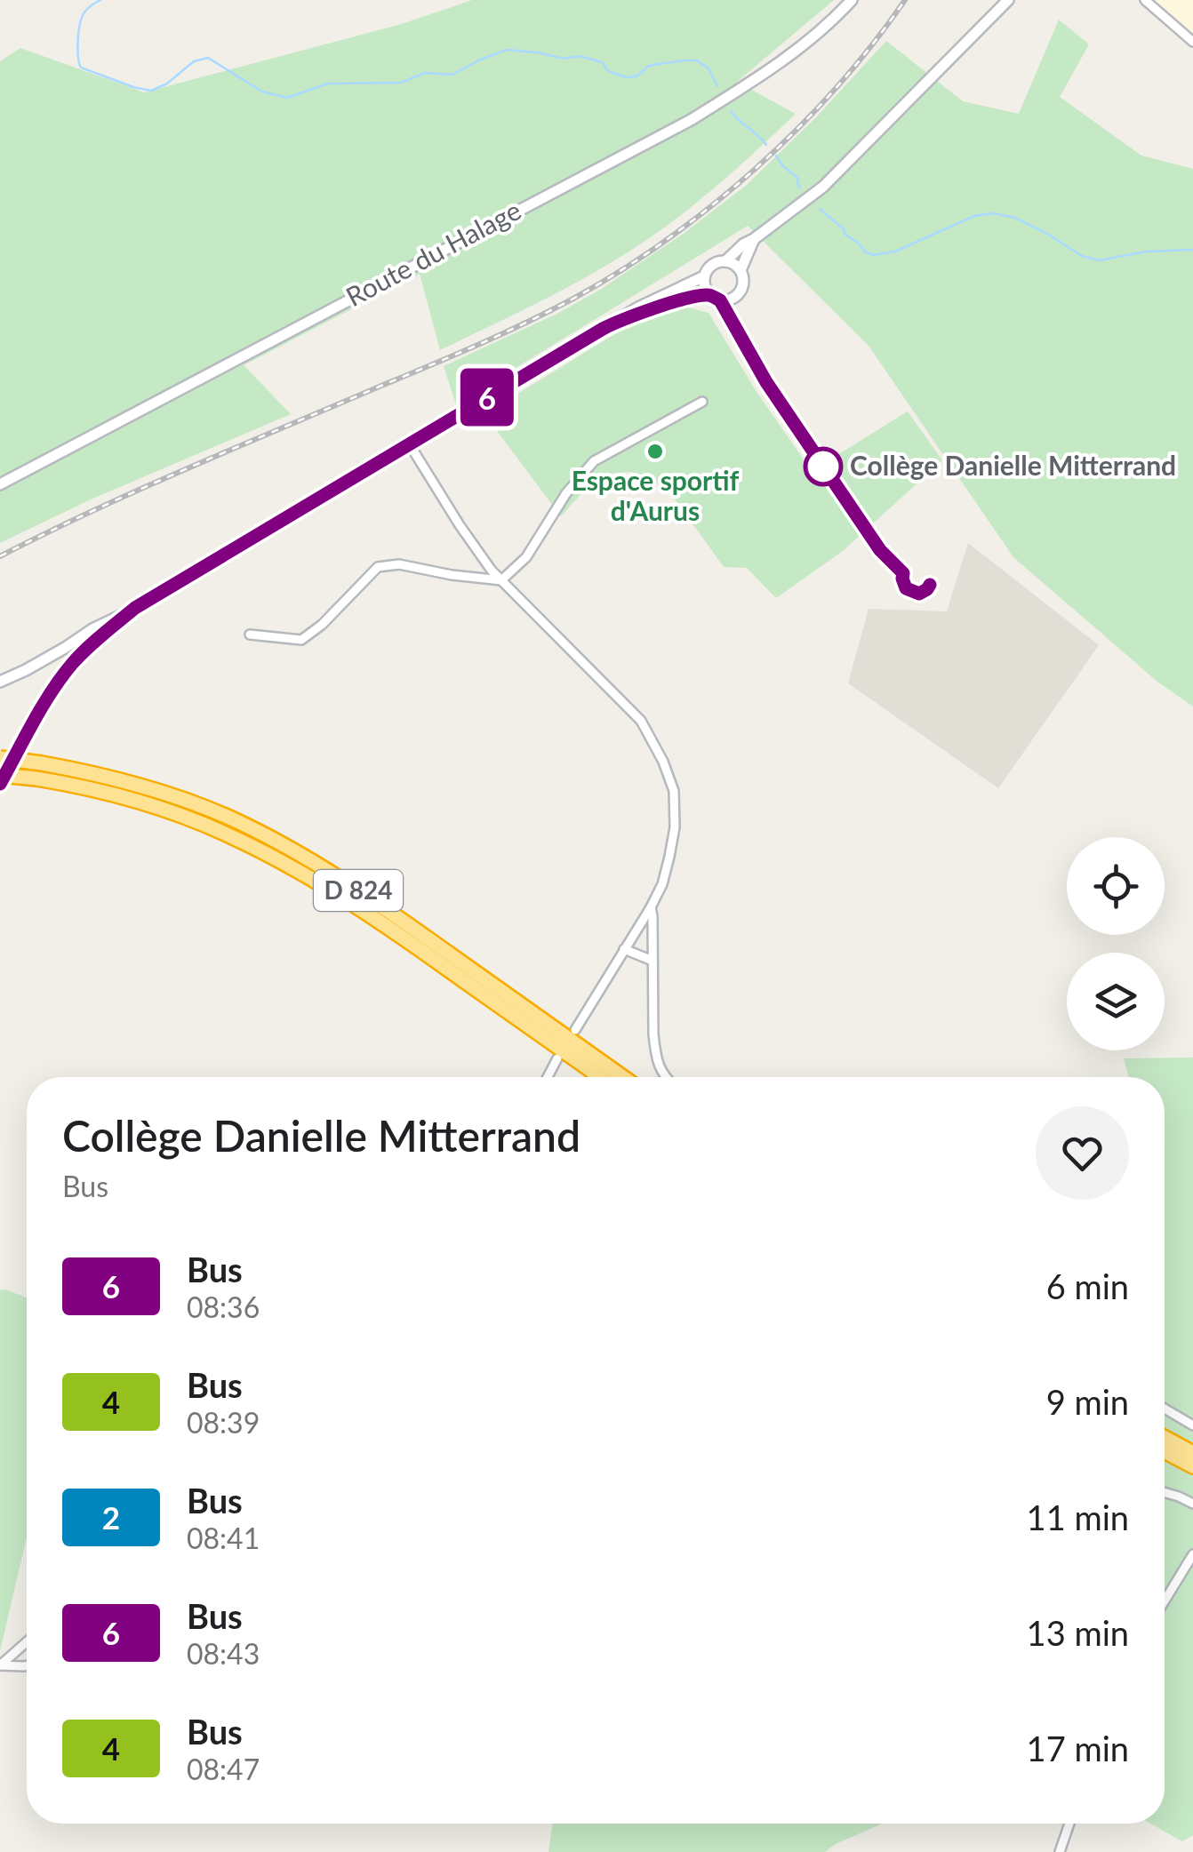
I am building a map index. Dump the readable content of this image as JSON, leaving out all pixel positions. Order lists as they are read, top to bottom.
{
  "streets": {
    "highway": ["D 824"],
    "main road": ["Route du Halage"]
  },
  "places": ["Espace sportif d'Aurus", "Collège Danielle Mitterrand"],
  "lines": ["bus line 6"],
  "page": {
    "on_map": "6",
    "heading": ["Collège Danielle Mitterrand", "Bus"],
    "list": [
      {
        "mark": "6",
        "name": "Bus",
        "note": "08:36",
        "value": "6 min"
      },
      {
        "mark": "4",
        "name": "Bus",
        "note": "08:39",
        "value": "9 min"
      },
      {
        "mark": "2",
        "name": "Bus",
        "note": "08:41",
        "value": "11 min"
      },
      {
        "mark": "6",
        "name": "Bus",
        "note": "08:43",
        "value": "13 min"
      },
      {
        "mark": "4",
        "name": "Bus",
        "note": "08:47",
        "value": "17 min"
      }
    ]
  }
}
